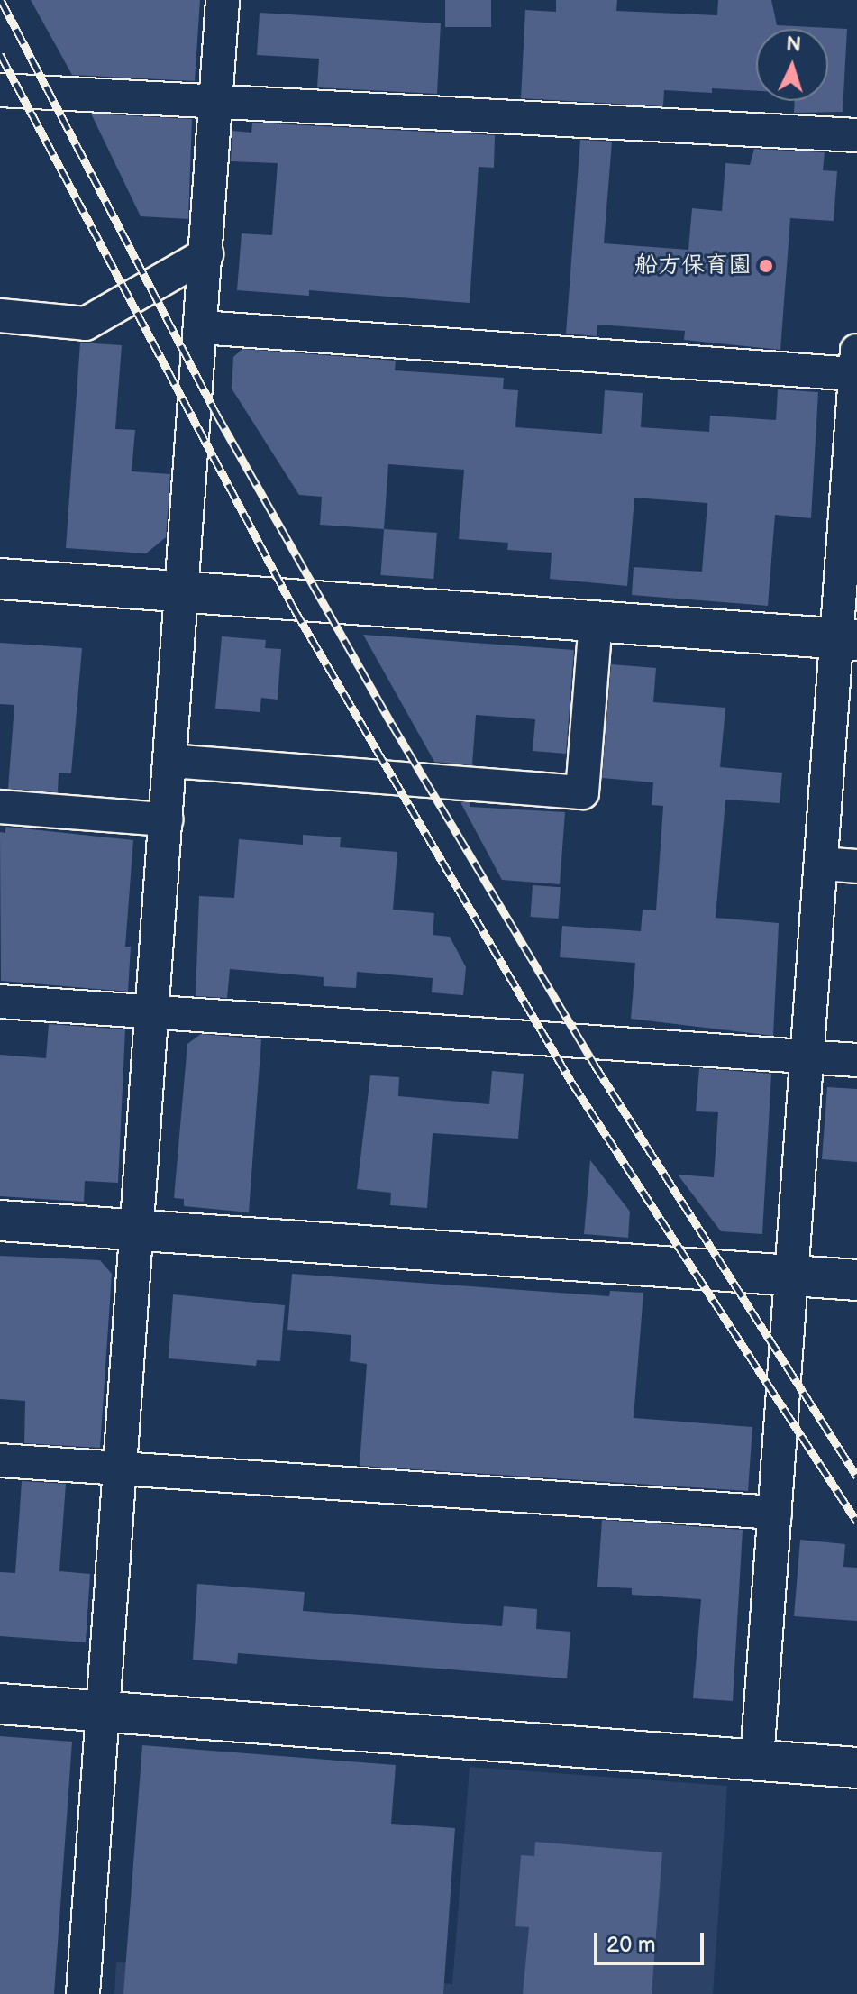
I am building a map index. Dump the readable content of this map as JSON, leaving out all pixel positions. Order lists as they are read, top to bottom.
{
  "places": ["船方保育園"],
  "scale_bar": "20 m",
  "north": "top"
}
